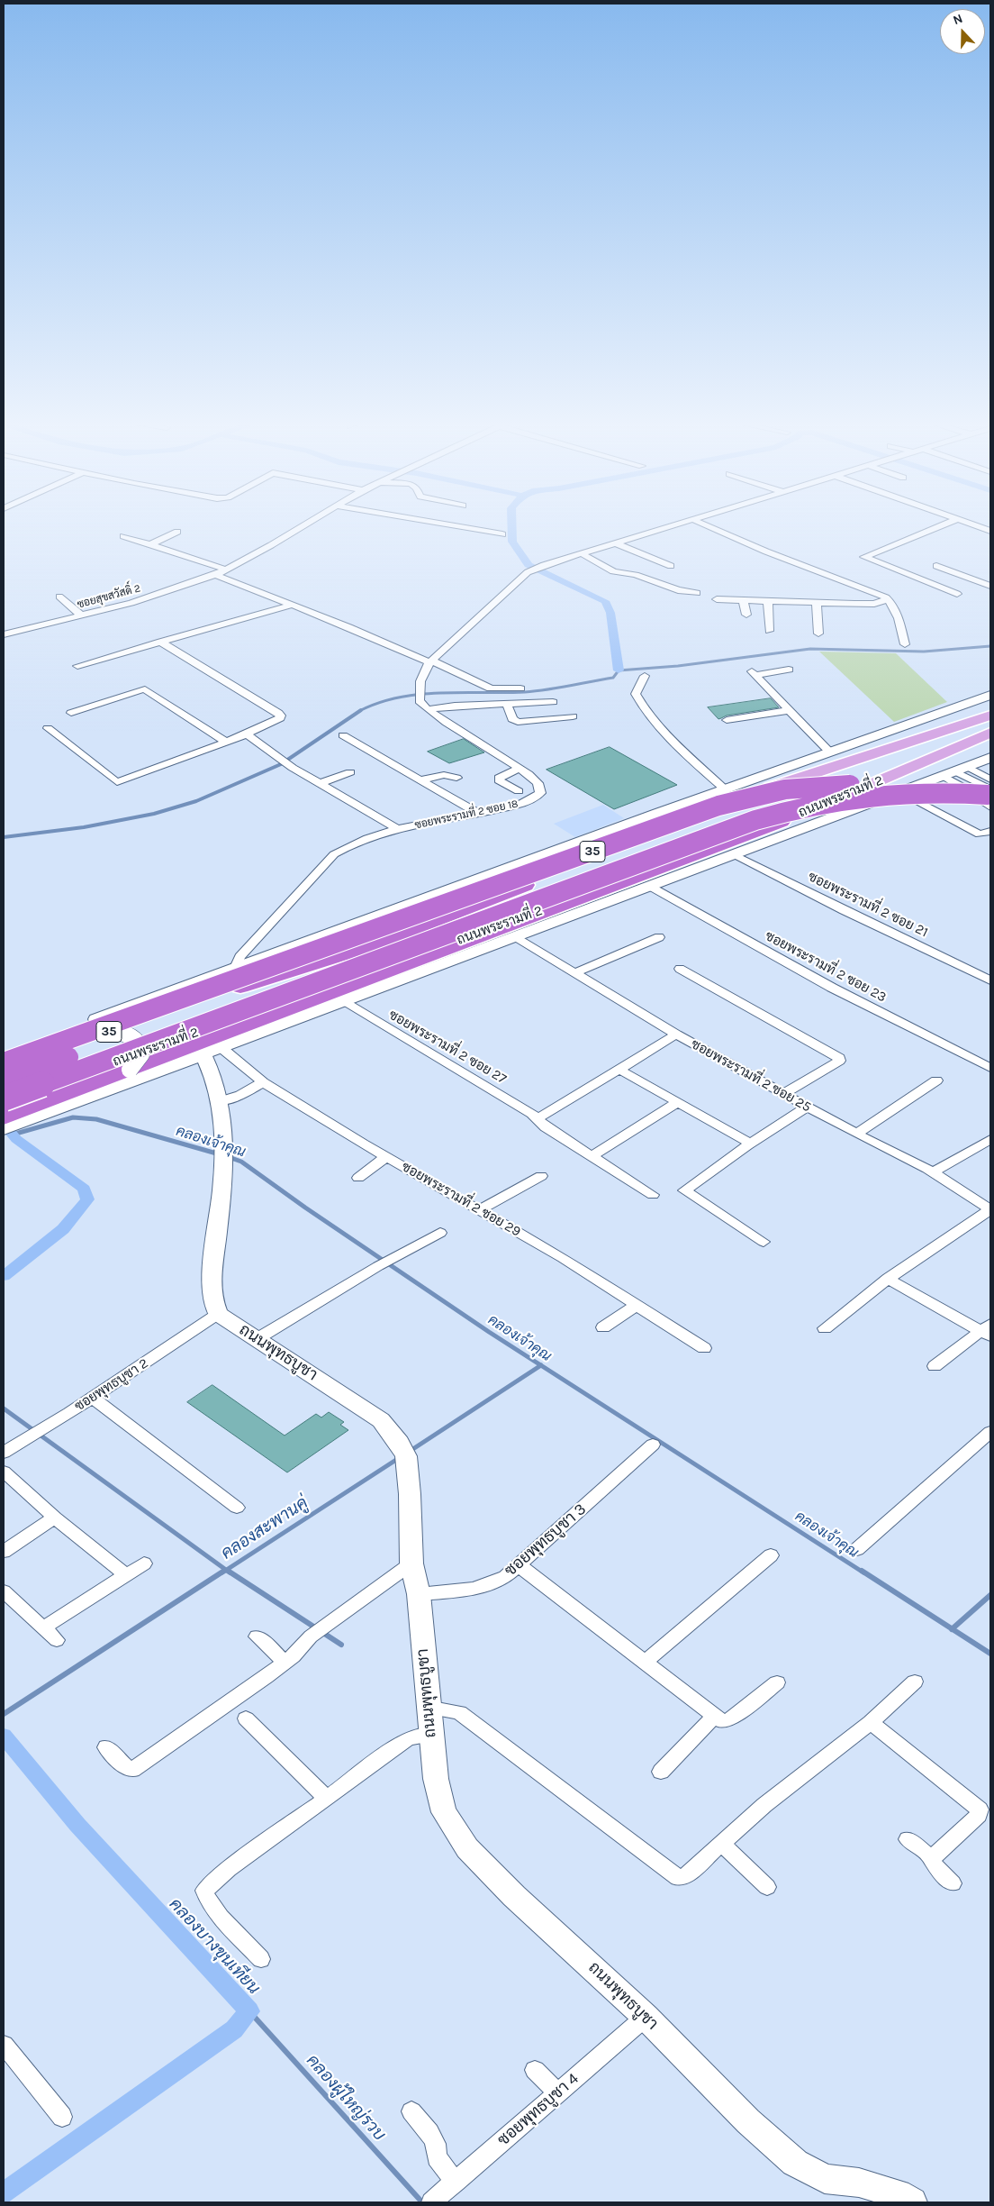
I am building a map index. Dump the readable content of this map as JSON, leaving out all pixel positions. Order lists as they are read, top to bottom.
{
  "streets": {
    "highway": ["ถนนพระรามที่ 2", "35"],
    "main road": ["ถนนพุทธบูชา"],
    "street": [
      "ซอยสุขสวัสดิ์ 2",
      "ซอยพระรามที่ 2 ซอย 18",
      "ซอยพระรามที่ 2 ซอย 21",
      "ซอยพระรามที่ 2 ซอย 23",
      "ซอยพระรามที่ 2 ซอย 27",
      "ซอยพระรามที่ 2 ซอย 25",
      "ซอยพระรามที่ 2 ซอย 29",
      "ซอยพุทธบูชา 2",
      "ซอยพุทธบูชา 3",
      "ซอยพุทธบูชา 4"
    ]
  },
  "crossings": [
    ["ถนนพระรามที่ 2", "35"],
    ["ถนนพระรามที่ 2", "ซอยพระรามที่ 2 ซอย 21"],
    ["ถนนพระรามที่ 2", "ซอยพระรามที่ 2 ซอย 23"],
    ["ถนนพระรามที่ 2", "ซอยพระรามที่ 2 ซอย 27"],
    ["ถนนพระรามที่ 2", "ซอยพระรามที่ 2 ซอย 25"],
    ["ถนนพระรามที่ 2", "ซอยพระรามที่ 2 ซอย 29"],
    ["ซอยพระรามที่ 2 ซอย 18", "35"],
    ["ถนนพุทธบูชา", "ซอยพุทธบูชา 2"],
    ["ถนนพุทธบูชา", "ซอยพุทธบูชา 3"],
    ["ถนนพุทธบูชา", "ซอยพุทธบูชา 4"]
  ],
  "water": [
    "คลองเจ้าคุณ",
    "คลองสะพานคู่",
    "คลองบางขุนเทียน",
    "คลองผู้ใหญ่รวบ"
  ],
  "north": "top"
}
